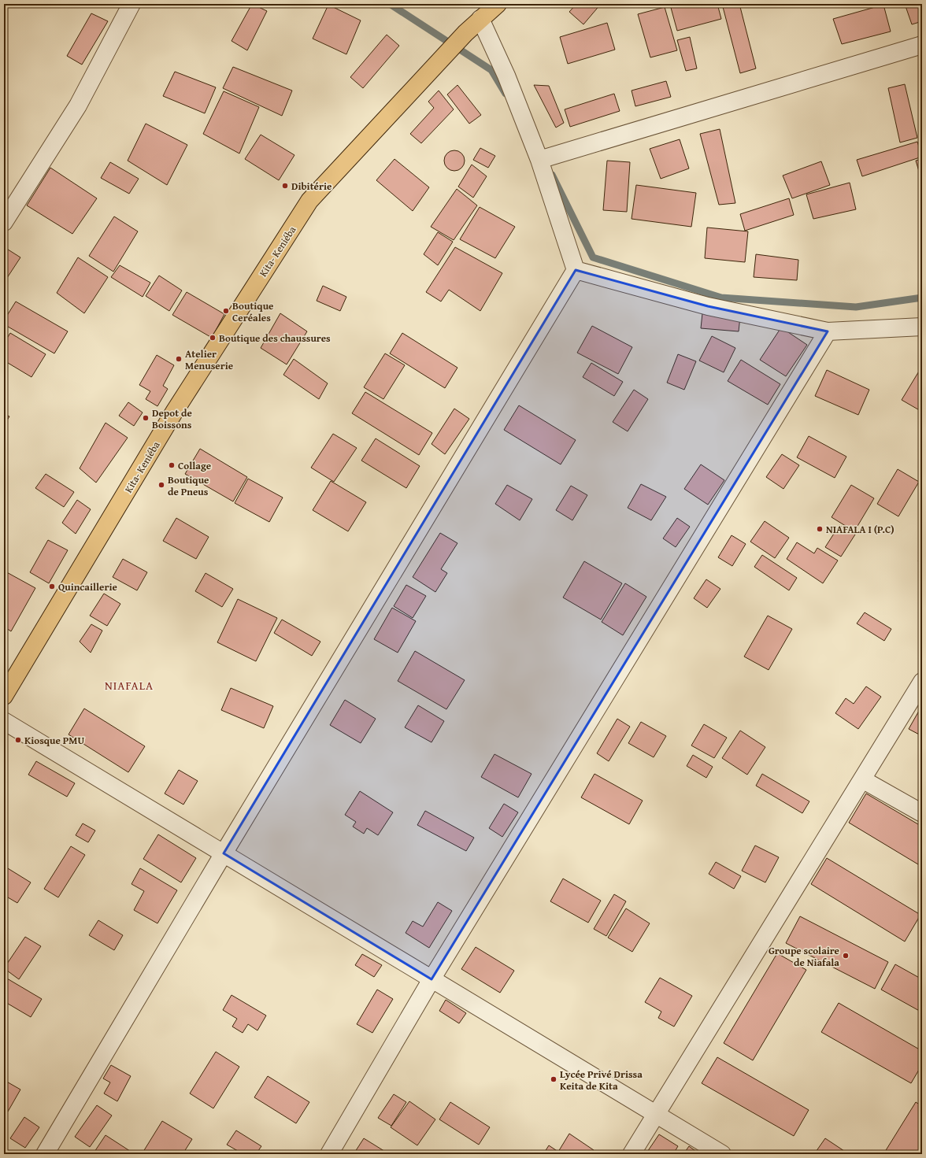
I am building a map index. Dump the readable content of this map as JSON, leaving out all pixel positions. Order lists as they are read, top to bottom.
{
  "streets": {
    "main road": ["Kita- Keniéba"]
  },
  "districts": ["NIAFALA"],
  "places": [
    "Dibitérie",
    "Boutique Ceréales",
    "Boutique des chaussures",
    "Atelier Menuserie",
    "Depot de Boissons",
    "Collage",
    "Boutique de Pneus",
    "NIAFALA I (P.C)",
    "Quincaillerie",
    "Kiosque PMU",
    "Groupe scolaire de Niafala",
    "Lycée Privé Drissa Keita de Kita"
  ]
}
